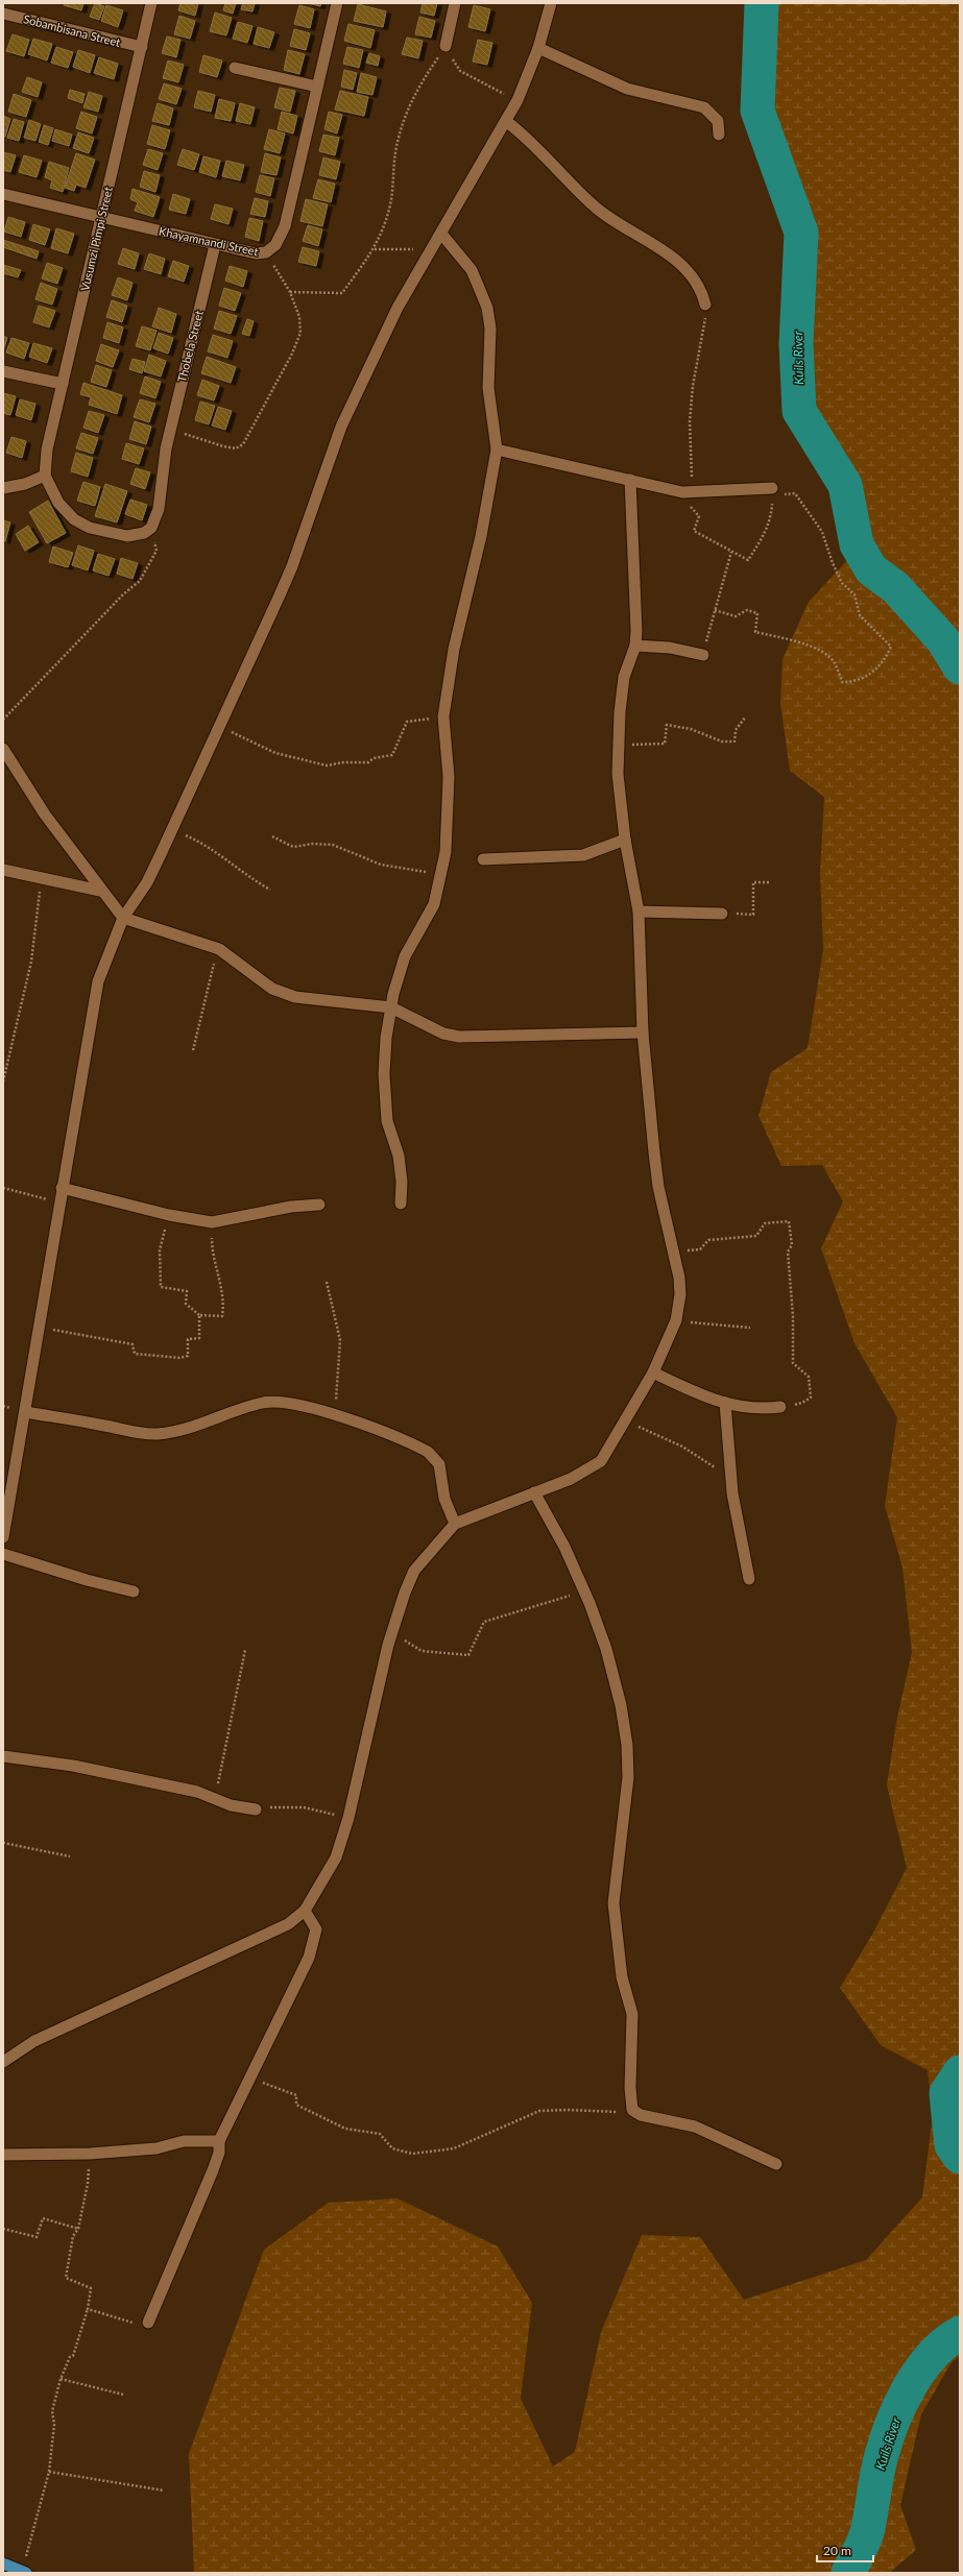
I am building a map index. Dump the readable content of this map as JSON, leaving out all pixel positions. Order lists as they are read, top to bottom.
{
  "streets": {
    "street": [
      "Sobambisana Street",
      "Vusumzi Pimpi Street",
      "Khayamnandi Street",
      "Thobela Street"
    ]
  },
  "crossings": [
    ["Sobambisana Street", "Vusumzi Pimpi Street"],
    ["Vusumzi Pimpi Street", "Khayamnandi Street"],
    ["Vusumzi Pimpi Street", "Thobela Street"],
    ["Khayamnandi Street", "Thobela Street"]
  ],
  "water": ["Kuils River"],
  "scale_bar": "20 m"
}
